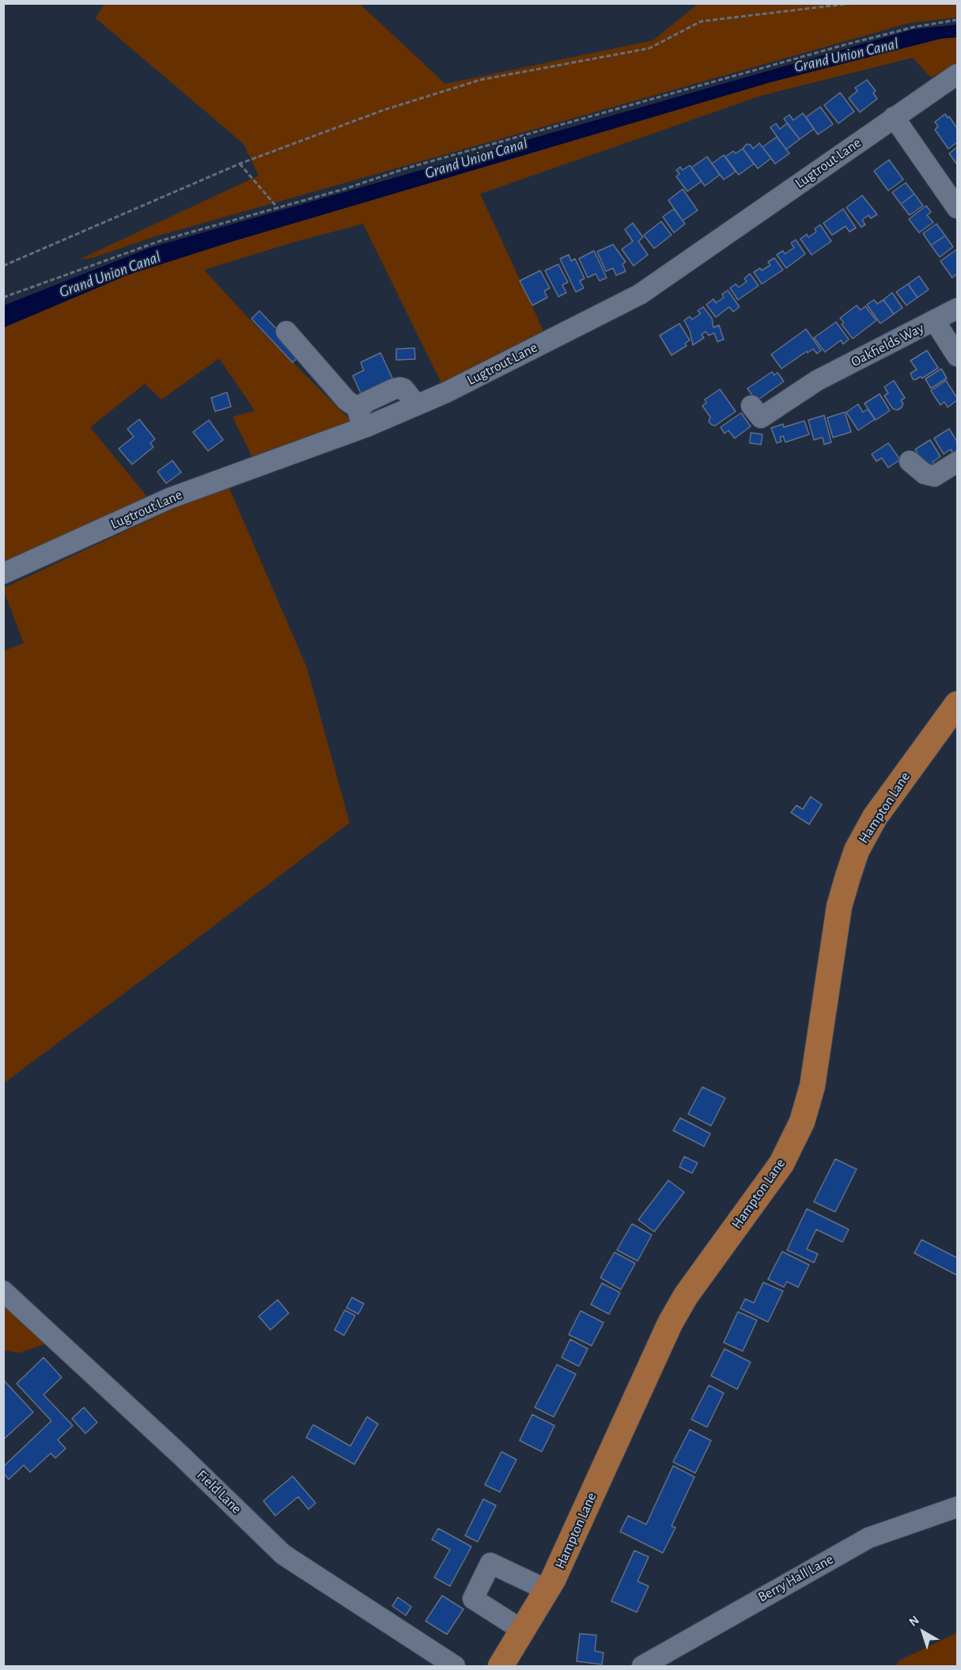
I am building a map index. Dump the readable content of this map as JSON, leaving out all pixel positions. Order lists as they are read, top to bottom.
{
  "streets": {
    "main road": ["Hampton Lane"],
    "street": [
      "Lugtrout Lane",
      "Oakfields Way",
      "Field Lane",
      "Berry Hall Lane"
    ]
  },
  "water": ["Grand Union Canal"],
  "north": "top left"
}
